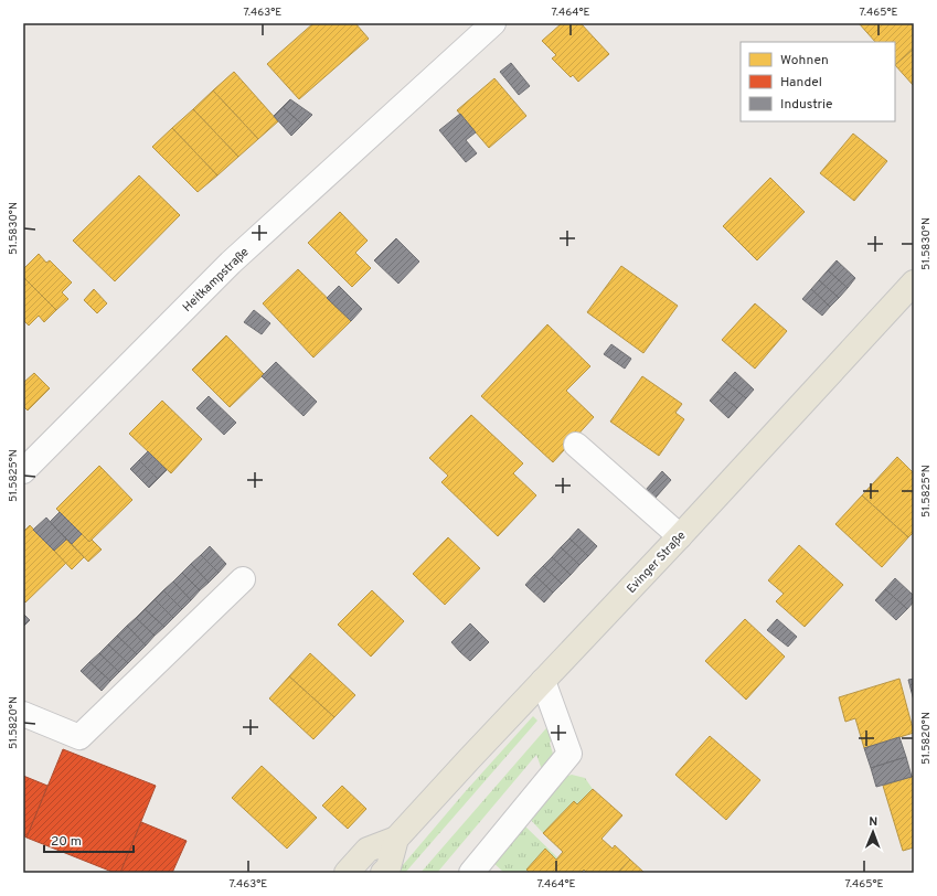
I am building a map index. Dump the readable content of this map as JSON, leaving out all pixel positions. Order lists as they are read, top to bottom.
{
  "streets": {
    "main road": ["Evinger Straße"],
    "street": ["Heitkampstraße"]
  },
  "legend": ["Wohnen", "Handel", "Industrie"],
  "scale_bar": "20 m",
  "north": "top",
  "coordinates": [
    "7.463°E",
    "7.464°E",
    "7.465°E",
    "51.5830°N",
    "51.5825°N",
    "51.5820°N"
  ]
}
